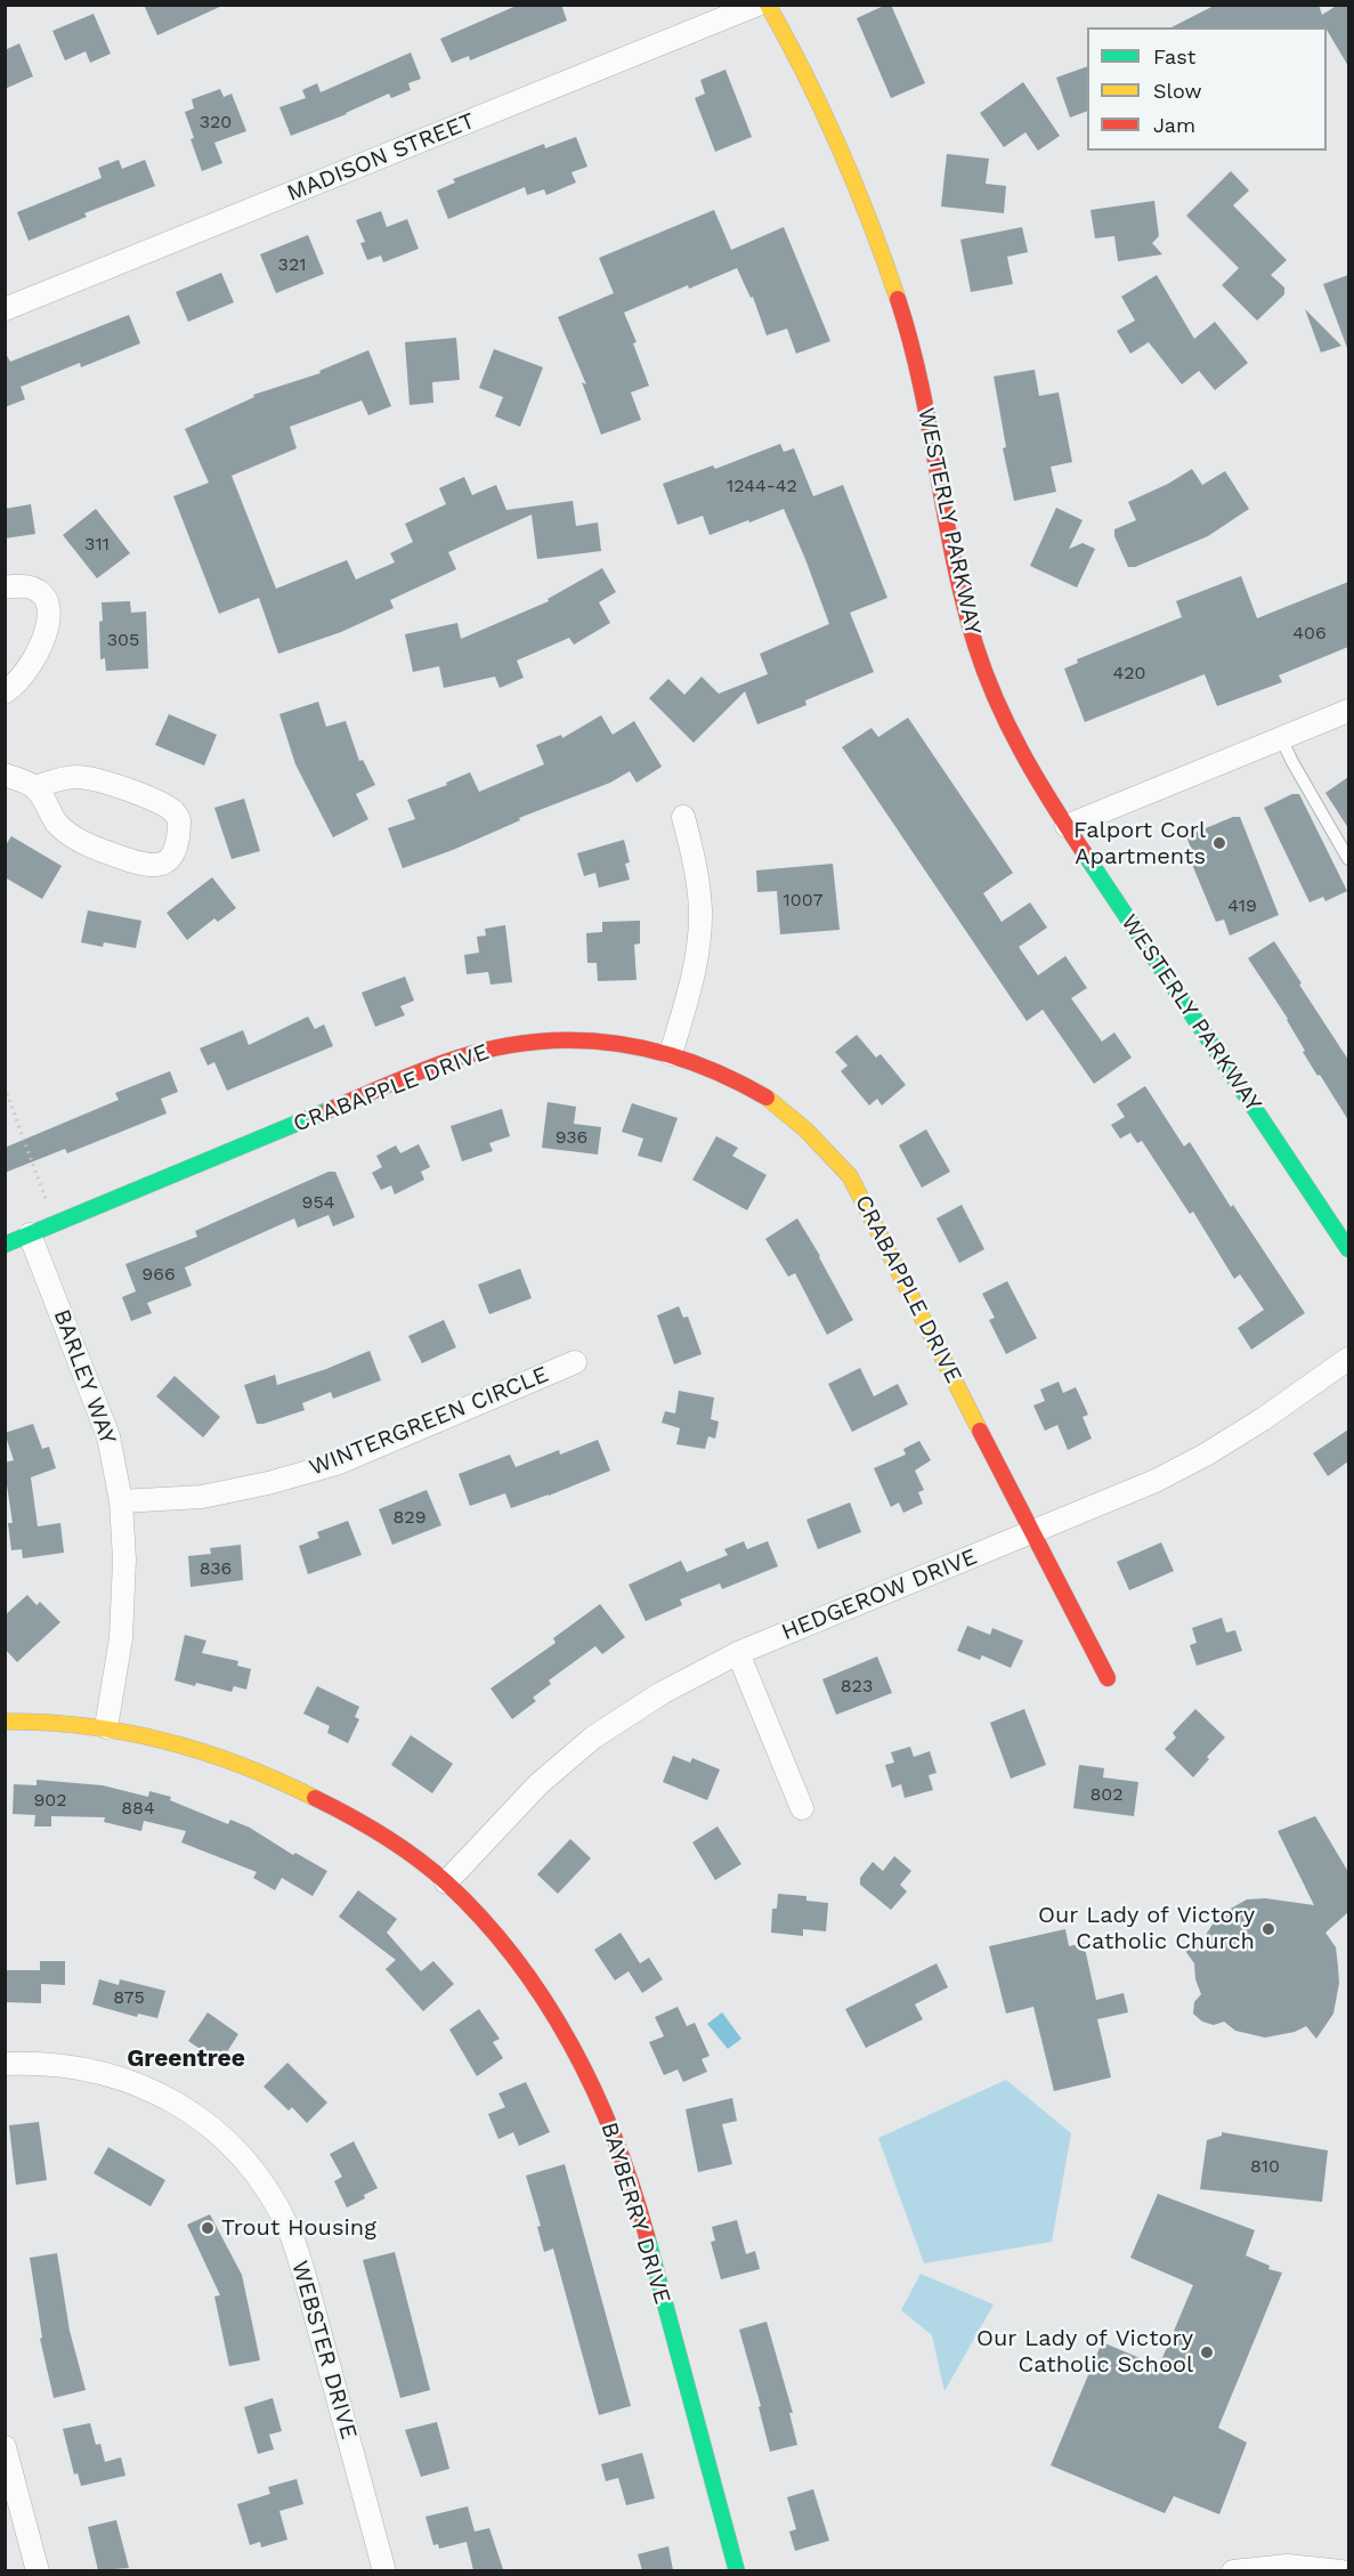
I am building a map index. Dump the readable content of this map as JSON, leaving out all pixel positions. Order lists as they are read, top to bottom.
{
  "streets": {
    "street": [
      "MADISON STREET",
      "WESTERLY PARKWAY",
      "CRABAPPLE DRIVE",
      "BARLEY WAY",
      "WINTERGREEN CIRCLE",
      "HEDGEROW DRIVE",
      "BAYBERRY DRIVE",
      "WEBSTER DRIVE"
    ]
  },
  "crossings": [
    ["CRABAPPLE DRIVE", "BARLEY WAY"],
    ["CRABAPPLE DRIVE", "HEDGEROW DRIVE"],
    ["BARLEY WAY", "WINTERGREEN CIRCLE"],
    ["BARLEY WAY", "BAYBERRY DRIVE"],
    ["HEDGEROW DRIVE", "BAYBERRY DRIVE"]
  ],
  "districts": ["Greentree"],
  "places": [
    "Falport Corl Apartments",
    "Our Lady of Victory Catholic Church",
    "Trout Housing",
    "Our Lady of Victory Catholic School"
  ],
  "house_numbers": [
    "320",
    "321",
    "1244-42",
    "311",
    "406",
    "305",
    "420",
    "1007",
    "419",
    "936",
    "954",
    "966",
    "829",
    "836",
    "823",
    "802",
    "902",
    "884",
    "875",
    "810"
  ],
  "legend": ["Fast", "Slow", "Jam"]
}
